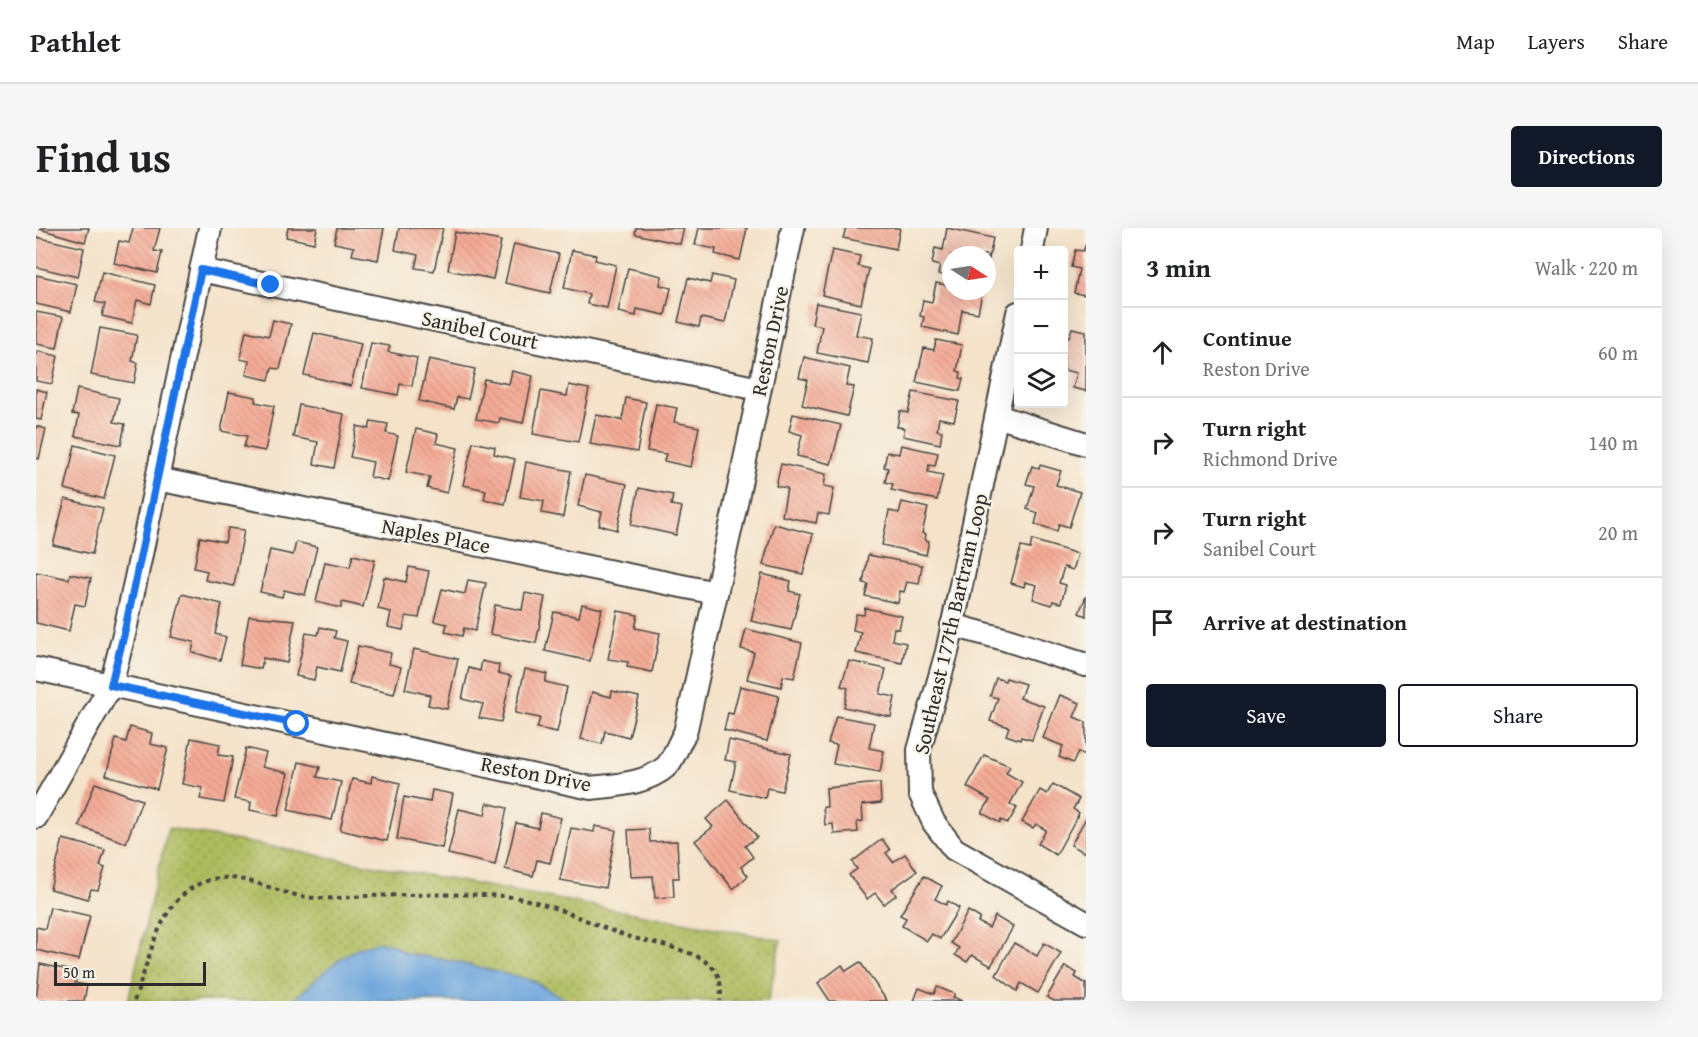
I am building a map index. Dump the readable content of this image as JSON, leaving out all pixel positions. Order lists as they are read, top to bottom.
{
  "streets": {
    "street": [
      "Sanibel Court",
      "Reston Drive",
      "Naples Place",
      "Southeast 177th Bartram Loop"
    ]
  },
  "crossings": [
    ["Sanibel Court", "Reston Drive"],
    ["Reston Drive", "Naples Place"]
  ],
  "scale_bar": "50 m",
  "north": "right",
  "page": {
    "header": "Pathlet",
    "nav": ["Map", "Layers", "Share"],
    "title": "Find us",
    "buttons": [
      "Directions",
      ["Save", "Share"]
    ],
    "heading": ["3 min", "Walk · 220 m"],
    "map_buttons": ["+", "−"],
    "list": [
      ["Continue", "Reston Drive", "60 m"],
      ["Turn right", "Richmond Drive", "140 m"],
      ["Turn right", "Sanibel Court", "20 m"],
      "Arrive at destination"
    ],
    "scale": "50 m"
  }
}
